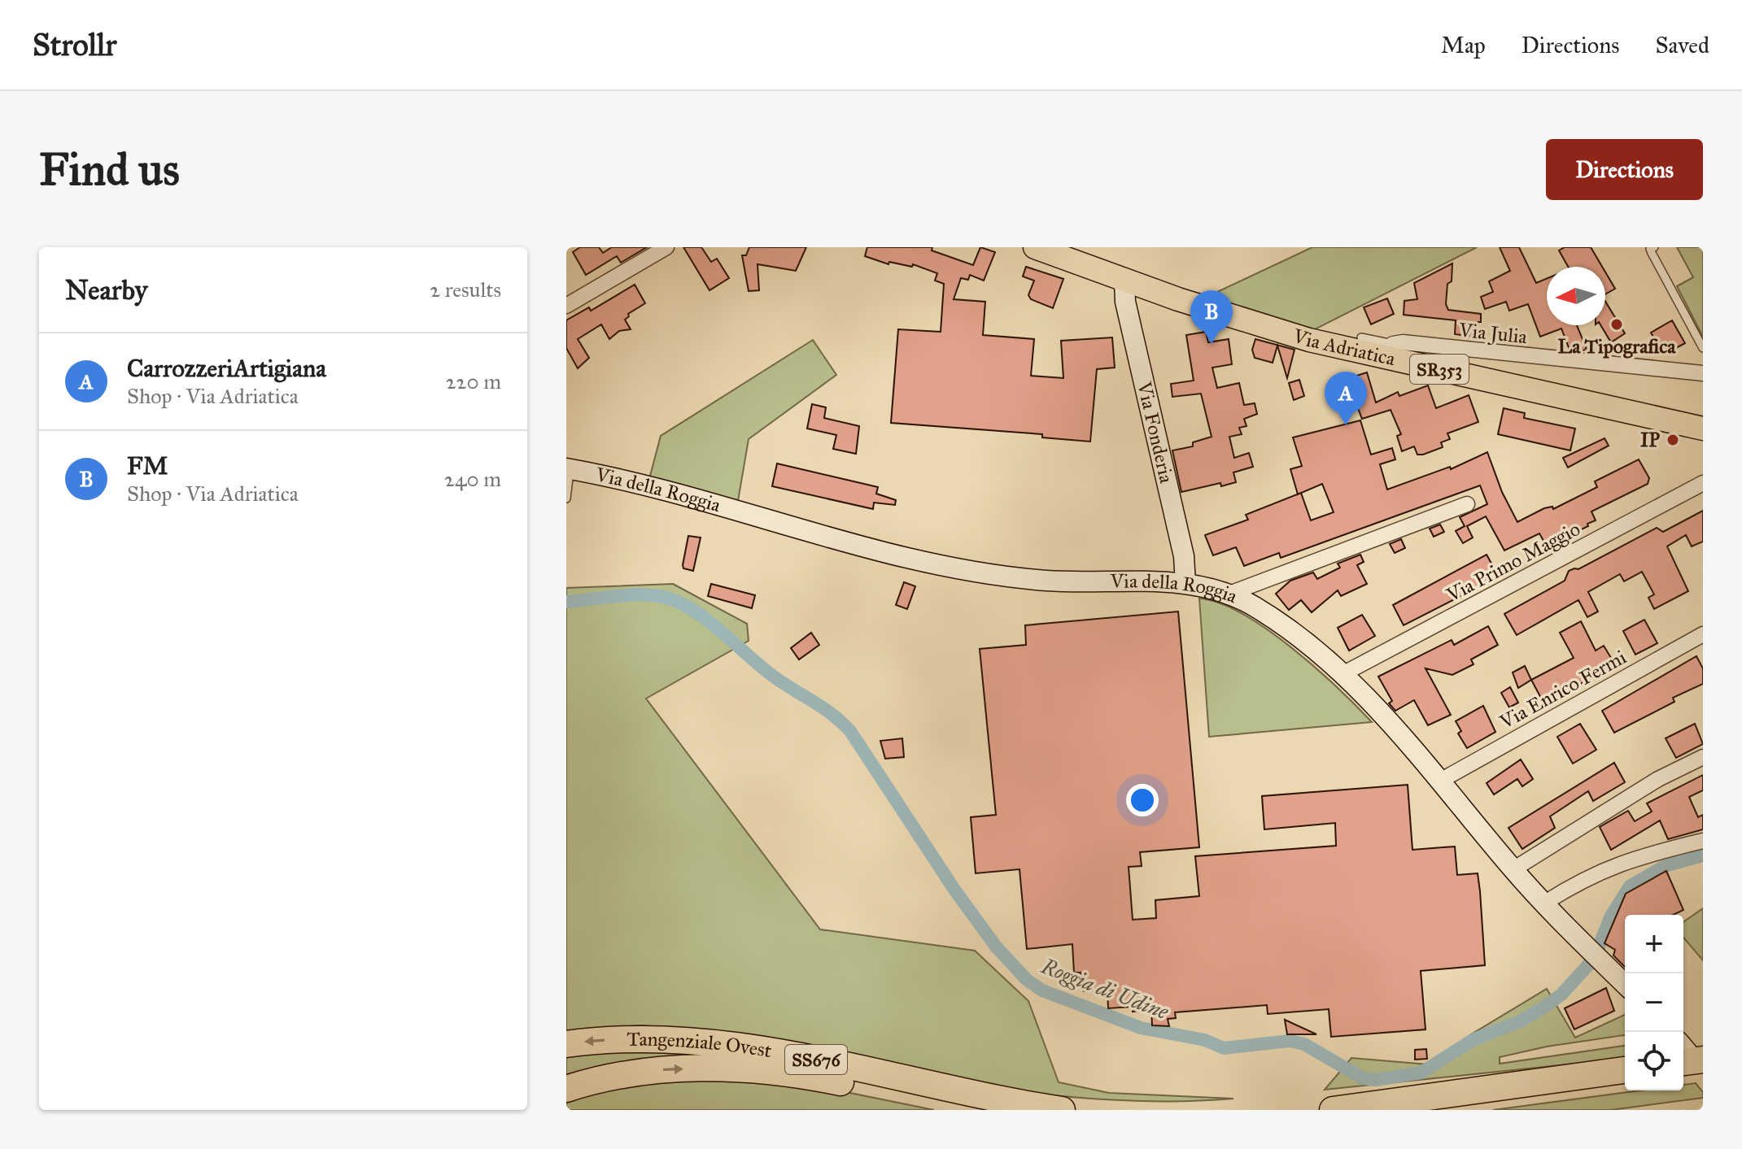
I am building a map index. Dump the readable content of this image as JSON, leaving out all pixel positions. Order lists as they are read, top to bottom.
{
  "streets": {
    "highway": ["Tangenziale Ovest", "SS676"],
    "main road": ["Via Adriatica", "SR353"],
    "street": [
      "Via Julia",
      "Via Fonderia",
      "Via della Roggia",
      "Via Primo Maggio",
      "Via Enrico Fermi"
    ]
  },
  "crossings": [
    ["Via Julia", "Via Adriatica"],
    ["Via Adriatica", "Via Fonderia"],
    ["Via Fonderia", "Via della Roggia"],
    ["Via della Roggia", "Via Primo Maggio"],
    ["Via della Roggia", "Via Enrico Fermi"]
  ],
  "water": ["Roggia di Udine"],
  "places": ["La Tipografica", "IP"],
  "north": "left",
  "page": {
    "header": "Strollr",
    "nav": ["Map", "Directions", "Saved"],
    "buttons": "Directions",
    "title": "Find us",
    "heading": ["Nearby", "2 results"],
    "pins": ["B", "A"],
    "list": [
      {
        "mark": "A",
        "name": "CarrozzeriArtigiana",
        "note": "Shop · Via Adriatica",
        "value": "220 m"
      },
      {
        "mark": "B",
        "name": "FM",
        "note": "Shop · Via Adriatica",
        "value": "240 m"
      }
    ],
    "map_buttons": ["+", "−"]
  }
}
